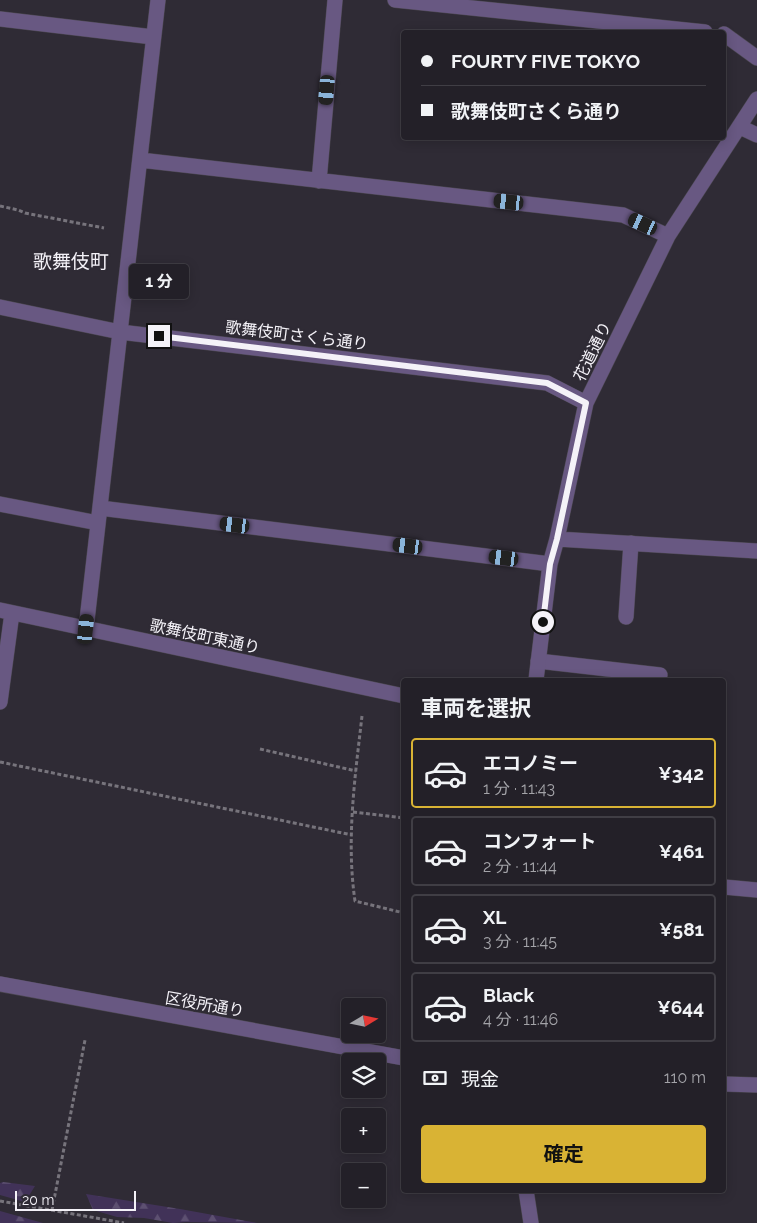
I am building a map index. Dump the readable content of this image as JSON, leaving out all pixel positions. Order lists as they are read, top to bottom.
{
  "streets": {
    "street": [
      "歌舞伎町さくら通り",
      "花道通り",
      "歌舞伎町東通り",
      "区役所通り"
    ]
  },
  "crossings": [
    ["歌舞伎町さくら通り", "花道通り"]
  ],
  "districts": ["歌舞伎町"],
  "scale_bar": "20 m",
  "north": "right",
  "page": {
    "banner": ["FOURTY FIVE TOKYO", "歌舞伎町さくら通り"],
    "bubble": "1 分",
    "heading": "車両を選択",
    "list": [
      {
        "name": "エコノミー",
        "note": "1 分 · 11:43",
        "value": "¥342"
      },
      {
        "name": "コンフォート",
        "note": "2 分 · 11:44",
        "value": "¥461"
      },
      {
        "name": "XL",
        "note": "3 分 · 11:45",
        "value": "¥581"
      },
      {
        "name": "Black",
        "note": "4 分 · 11:46",
        "value": "¥644"
      }
    ],
    "map_buttons": ["+", "−"],
    "pay": ["現金", "110 m"],
    "buttons": "確定",
    "scale": "20 m"
  }
}
